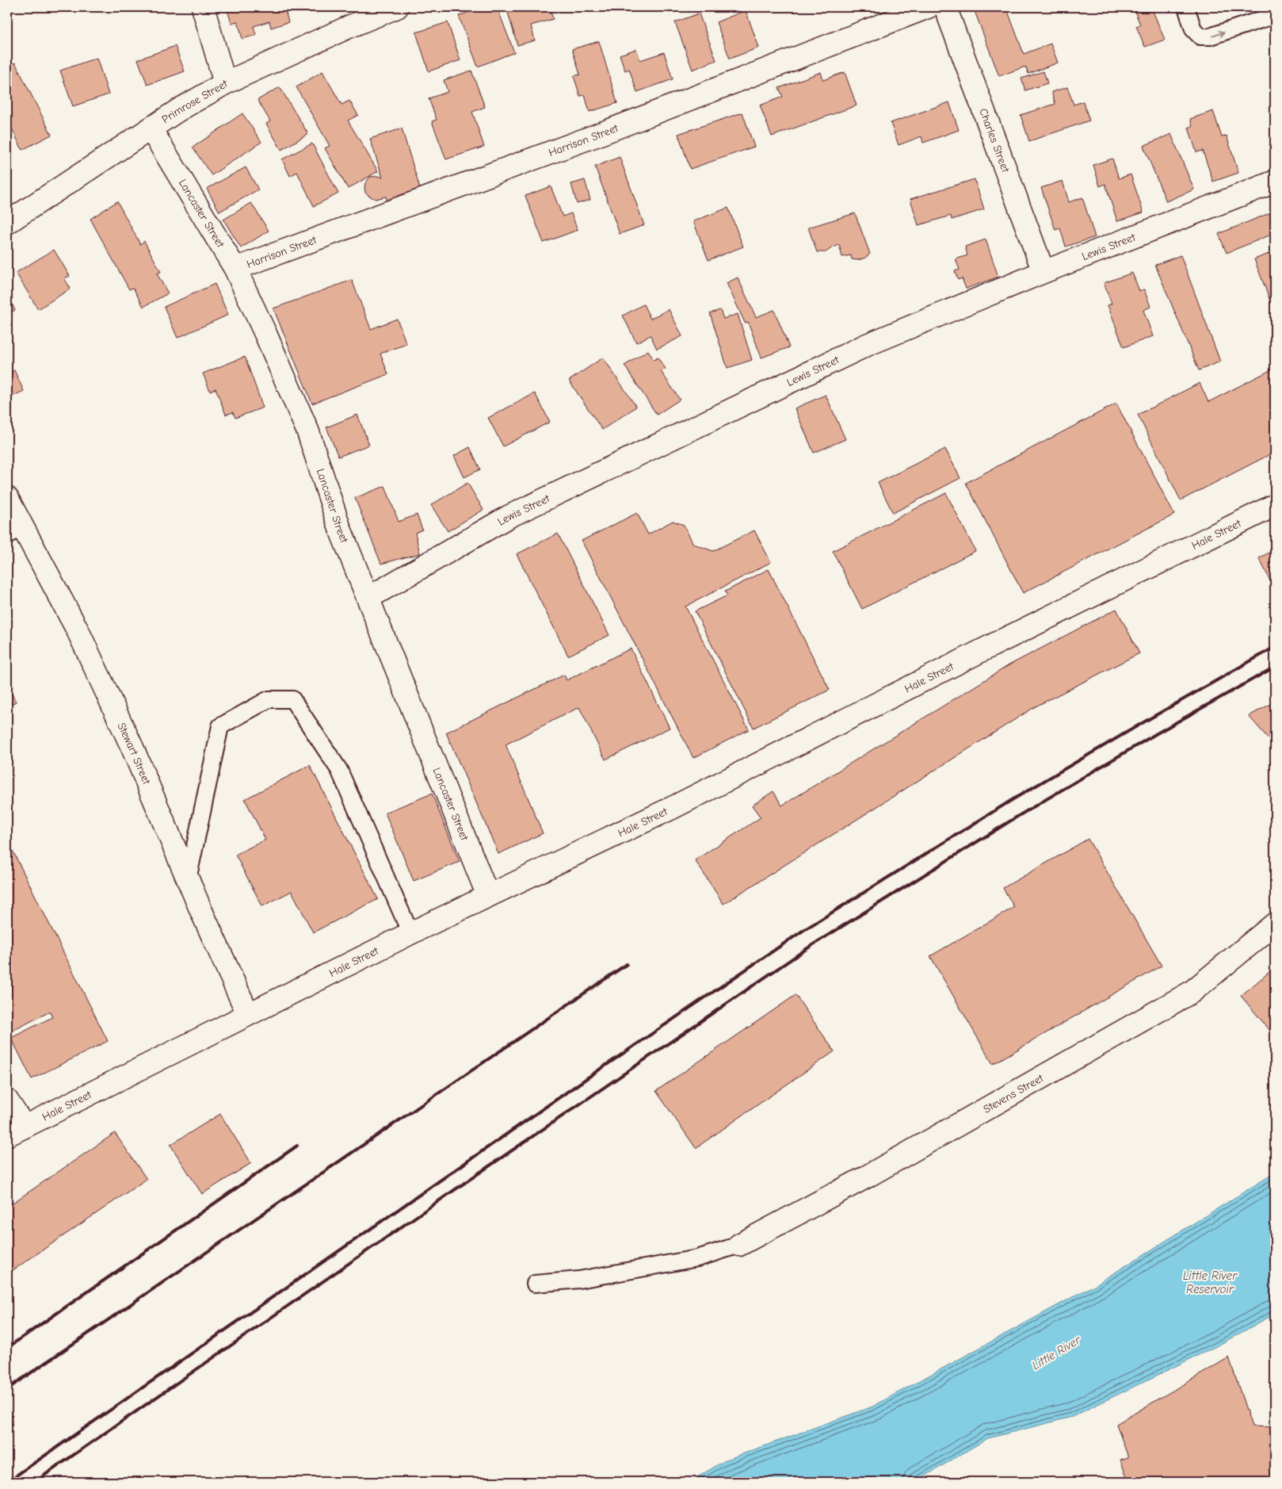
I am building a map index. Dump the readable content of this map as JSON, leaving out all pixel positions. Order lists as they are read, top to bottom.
{
  "streets": {
    "street": [
      "Primrose Street",
      "Charles Street",
      "Harrison Street",
      "Lancaster Street",
      "Lewis Street",
      "Hale Street",
      "Stewart Street",
      "Stevens Street"
    ]
  },
  "crossings": [
    ["Primrose Street", "Lancaster Street"],
    ["Charles Street", "Lewis Street"],
    ["Harrison Street", "Lancaster Street"],
    ["Lancaster Street", "Lewis Street"],
    ["Lancaster Street", "Hale Street"],
    ["Hale Street", "Stewart Street"]
  ],
  "water": ["Little River Reservoir", "Little River"]
}
